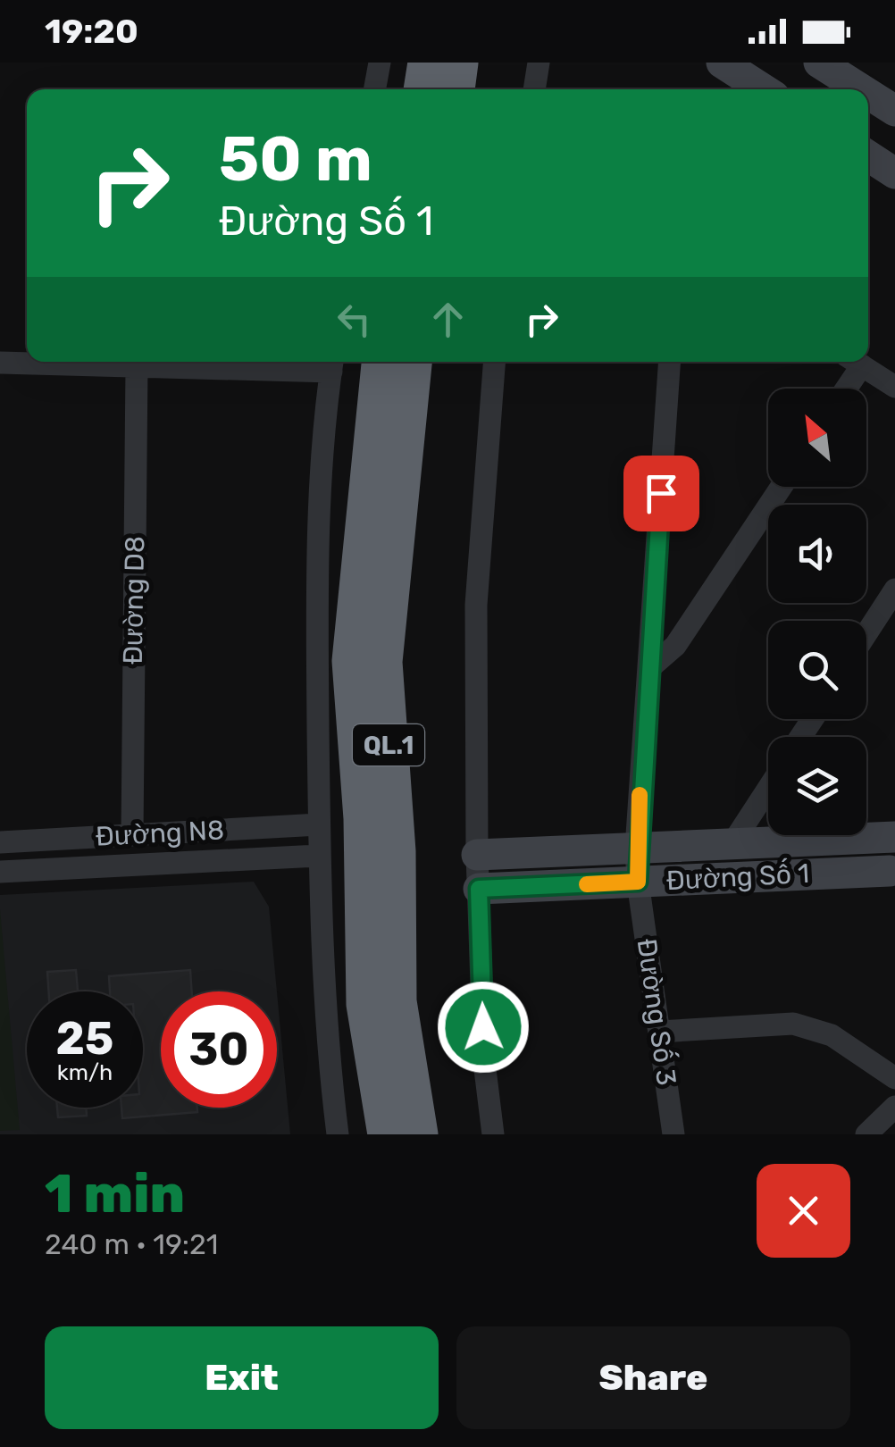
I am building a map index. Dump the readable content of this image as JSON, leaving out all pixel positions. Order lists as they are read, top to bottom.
{
  "streets": {
    "highway": ["QL.1"],
    "street": [
      "Đường D8",
      "Đường N8",
      "Đường Số 1",
      "Đường Số 3"
    ]
  },
  "crossings": [
    ["Đường D8", "Đường N8"],
    ["Đường Số 1", "Đường Số 3"]
  ],
  "north": "top left",
  "page": {
    "status": "19:20",
    "turn": ["50 m", "Đường Số 1"],
    "speed": "25 km/h",
    "limit": "30",
    "heading": ["1 min", "240 m · 19:21"],
    "buttons": ["Exit", "Share"]
  }
}
